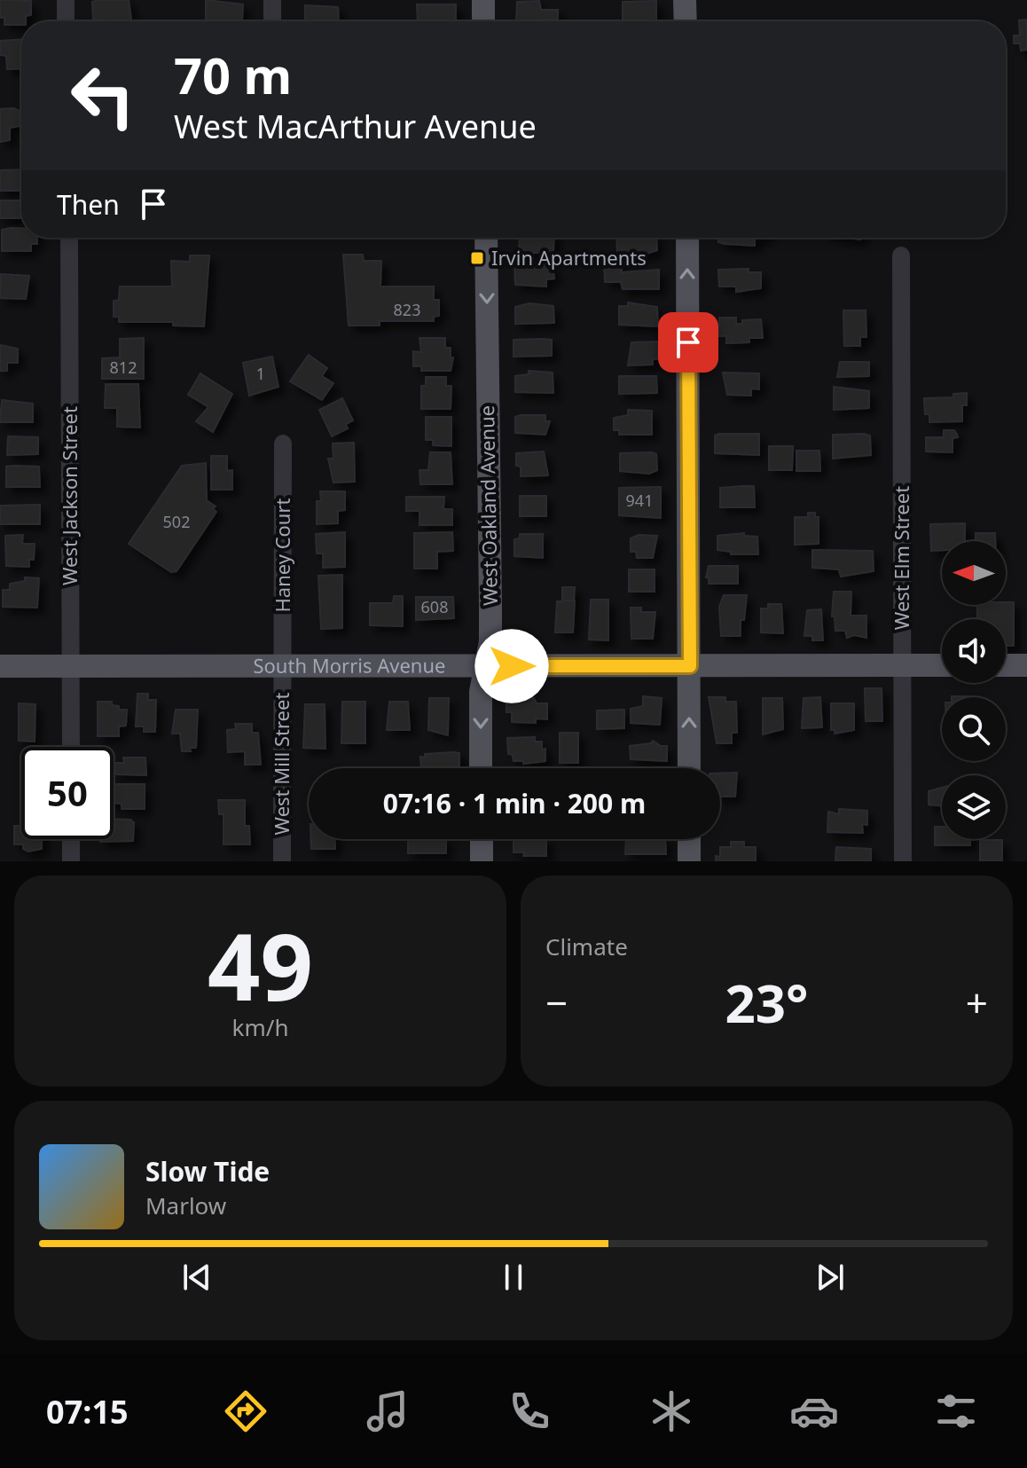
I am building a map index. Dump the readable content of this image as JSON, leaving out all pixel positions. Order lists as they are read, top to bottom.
{
  "streets": {
    "main road": ["West Oakland Avenue", "South Morris Avenue"],
    "street": [
      "West Jackson Street",
      "Haney Court",
      "West Elm Street",
      "West Mill Street"
    ]
  },
  "crossings": [
    ["West Jackson Street", "South Morris Avenue"],
    ["West Oakland Avenue", "South Morris Avenue"],
    ["Haney Court", "South Morris Avenue"],
    ["Haney Court", "West Mill Street"],
    ["West Elm Street", "South Morris Avenue"],
    ["South Morris Avenue", "West Mill Street"]
  ],
  "places": {
    "transit": ["Irvin Apartments"]
  },
  "house_numbers": [
    "823",
    "812",
    "1",
    "941",
    "502",
    "608"
  ],
  "north": "left",
  "page": {
    "turn": ["70 m", "West MacArthur Avenue"],
    "then": "Then",
    "limit": "50",
    "trip": "07:16 · 1 min · 200 m",
    "tile": [
      ["49", "km/h"],
      "Climate"
    ],
    "heat": ["−", "23°", "+"],
    "song": ["Slow Tide", "Marlow"],
    "tabs": "07:15"
  }
}
